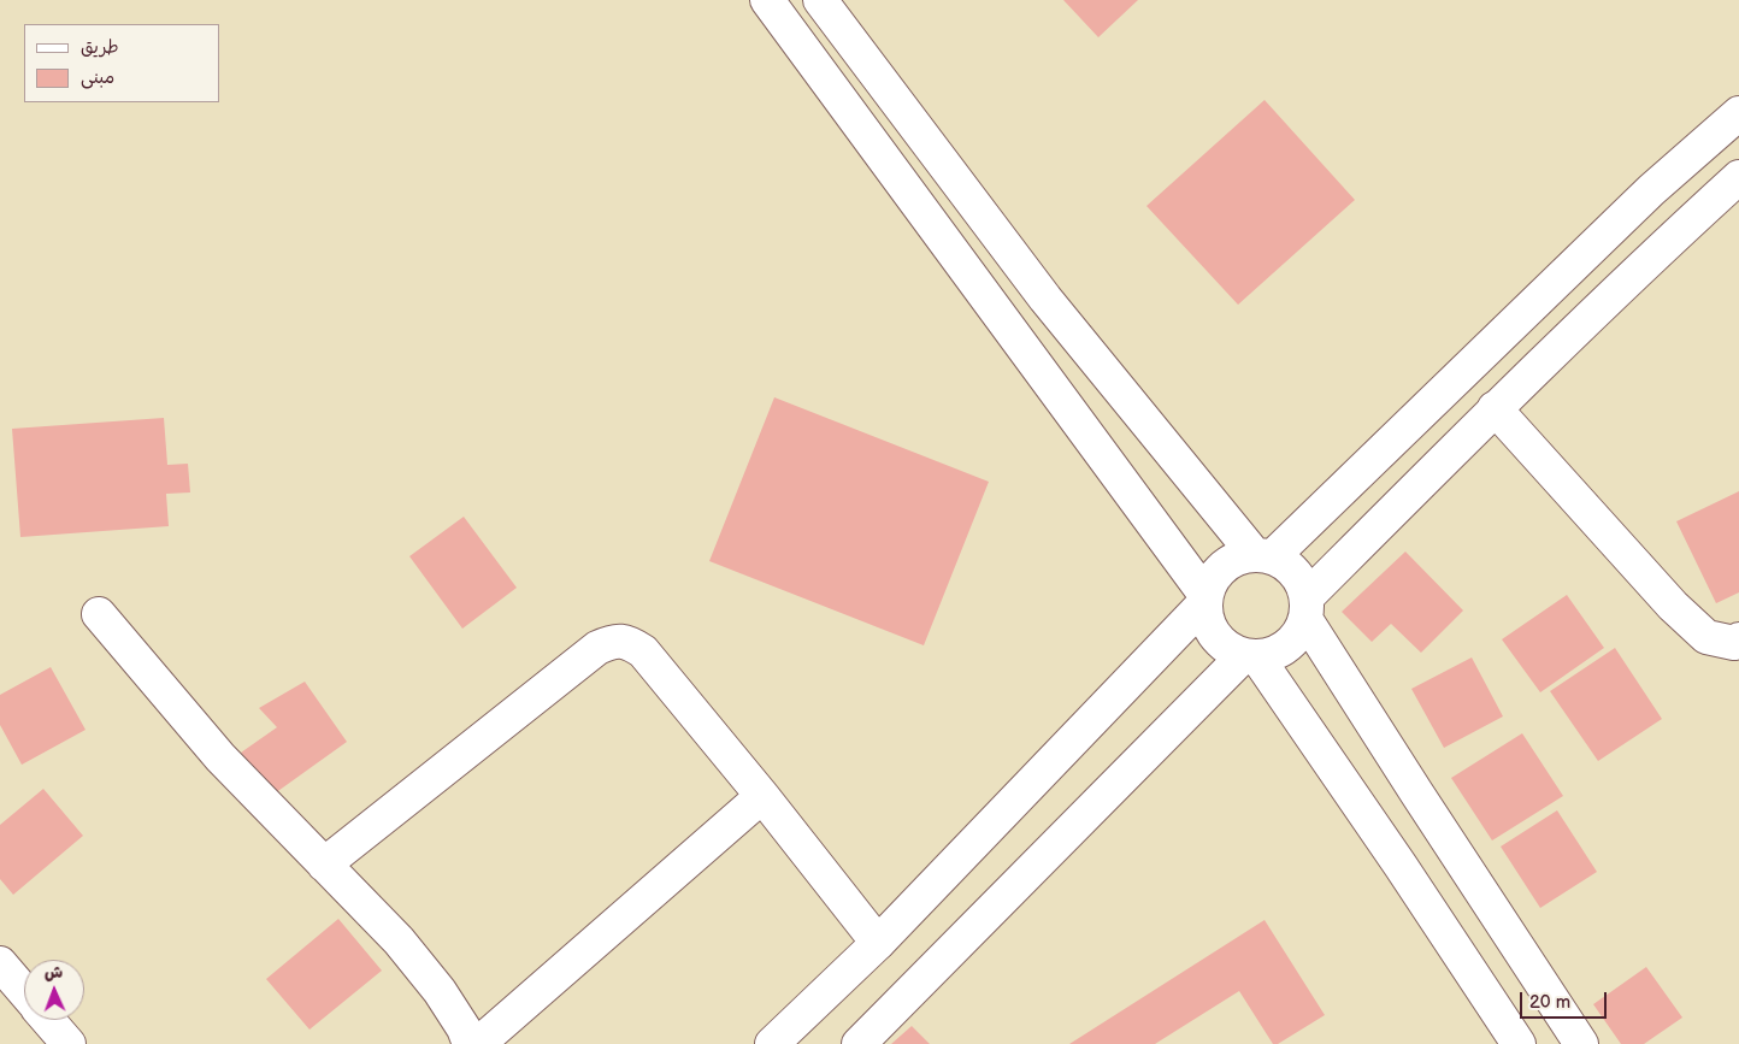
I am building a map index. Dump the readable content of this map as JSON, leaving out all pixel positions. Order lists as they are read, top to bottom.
{
  "legend": ["طريق", "مبنى"],
  "scale_bar": "20 m",
  "north": "top"
}
